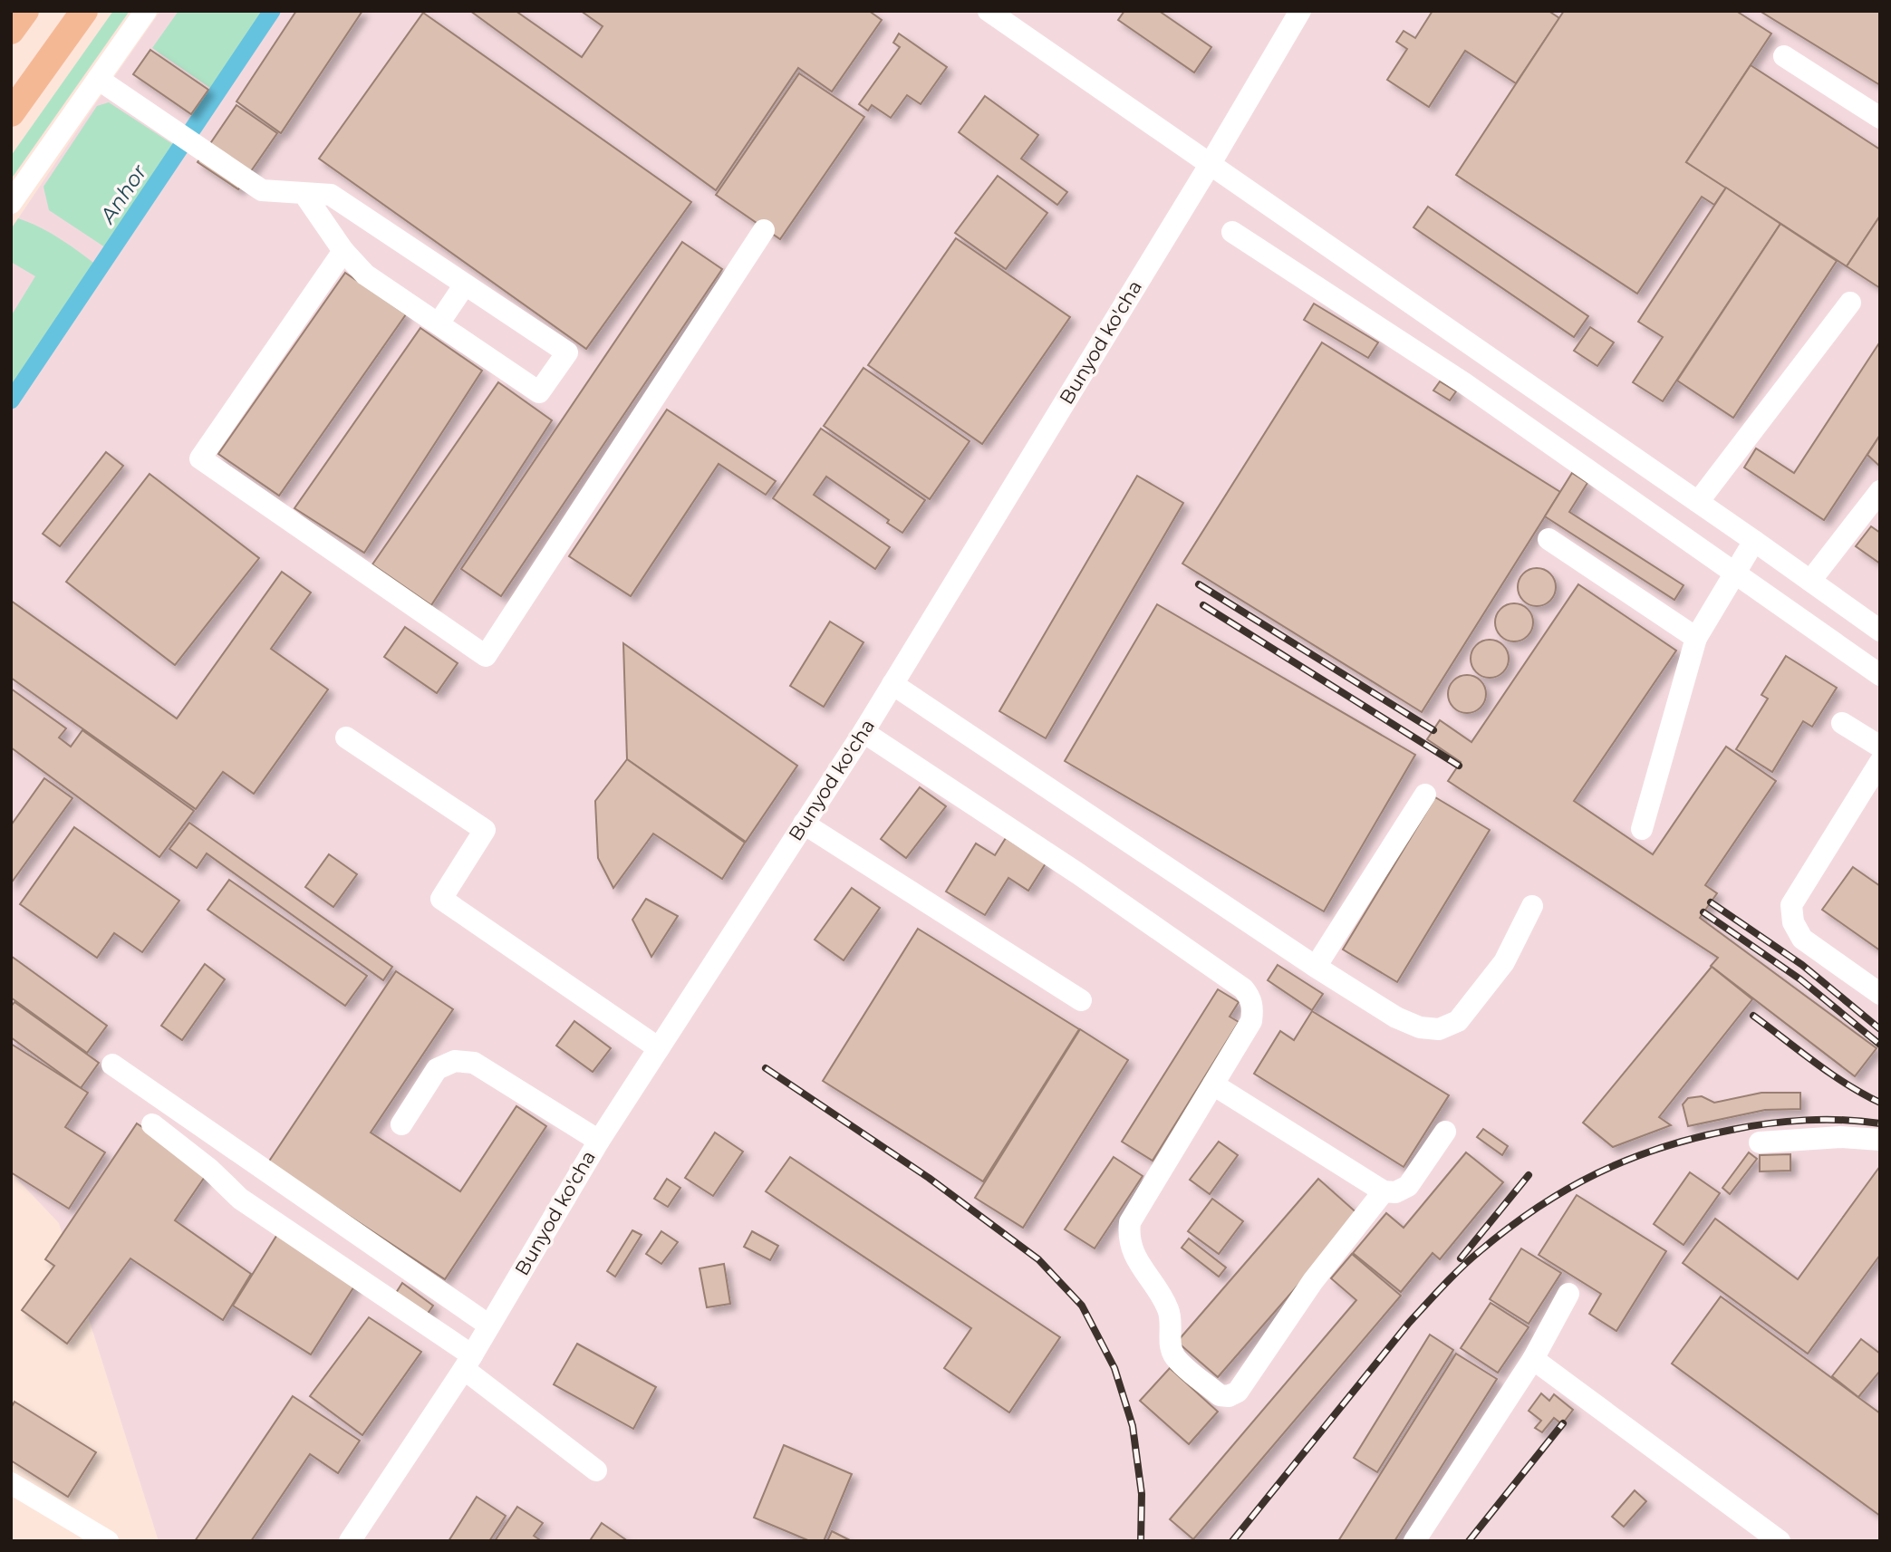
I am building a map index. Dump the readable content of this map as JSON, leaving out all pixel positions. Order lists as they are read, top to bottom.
{
  "streets": {
    "street": ["Bunyod ko'cha"]
  },
  "water": ["Anhor"]
}
